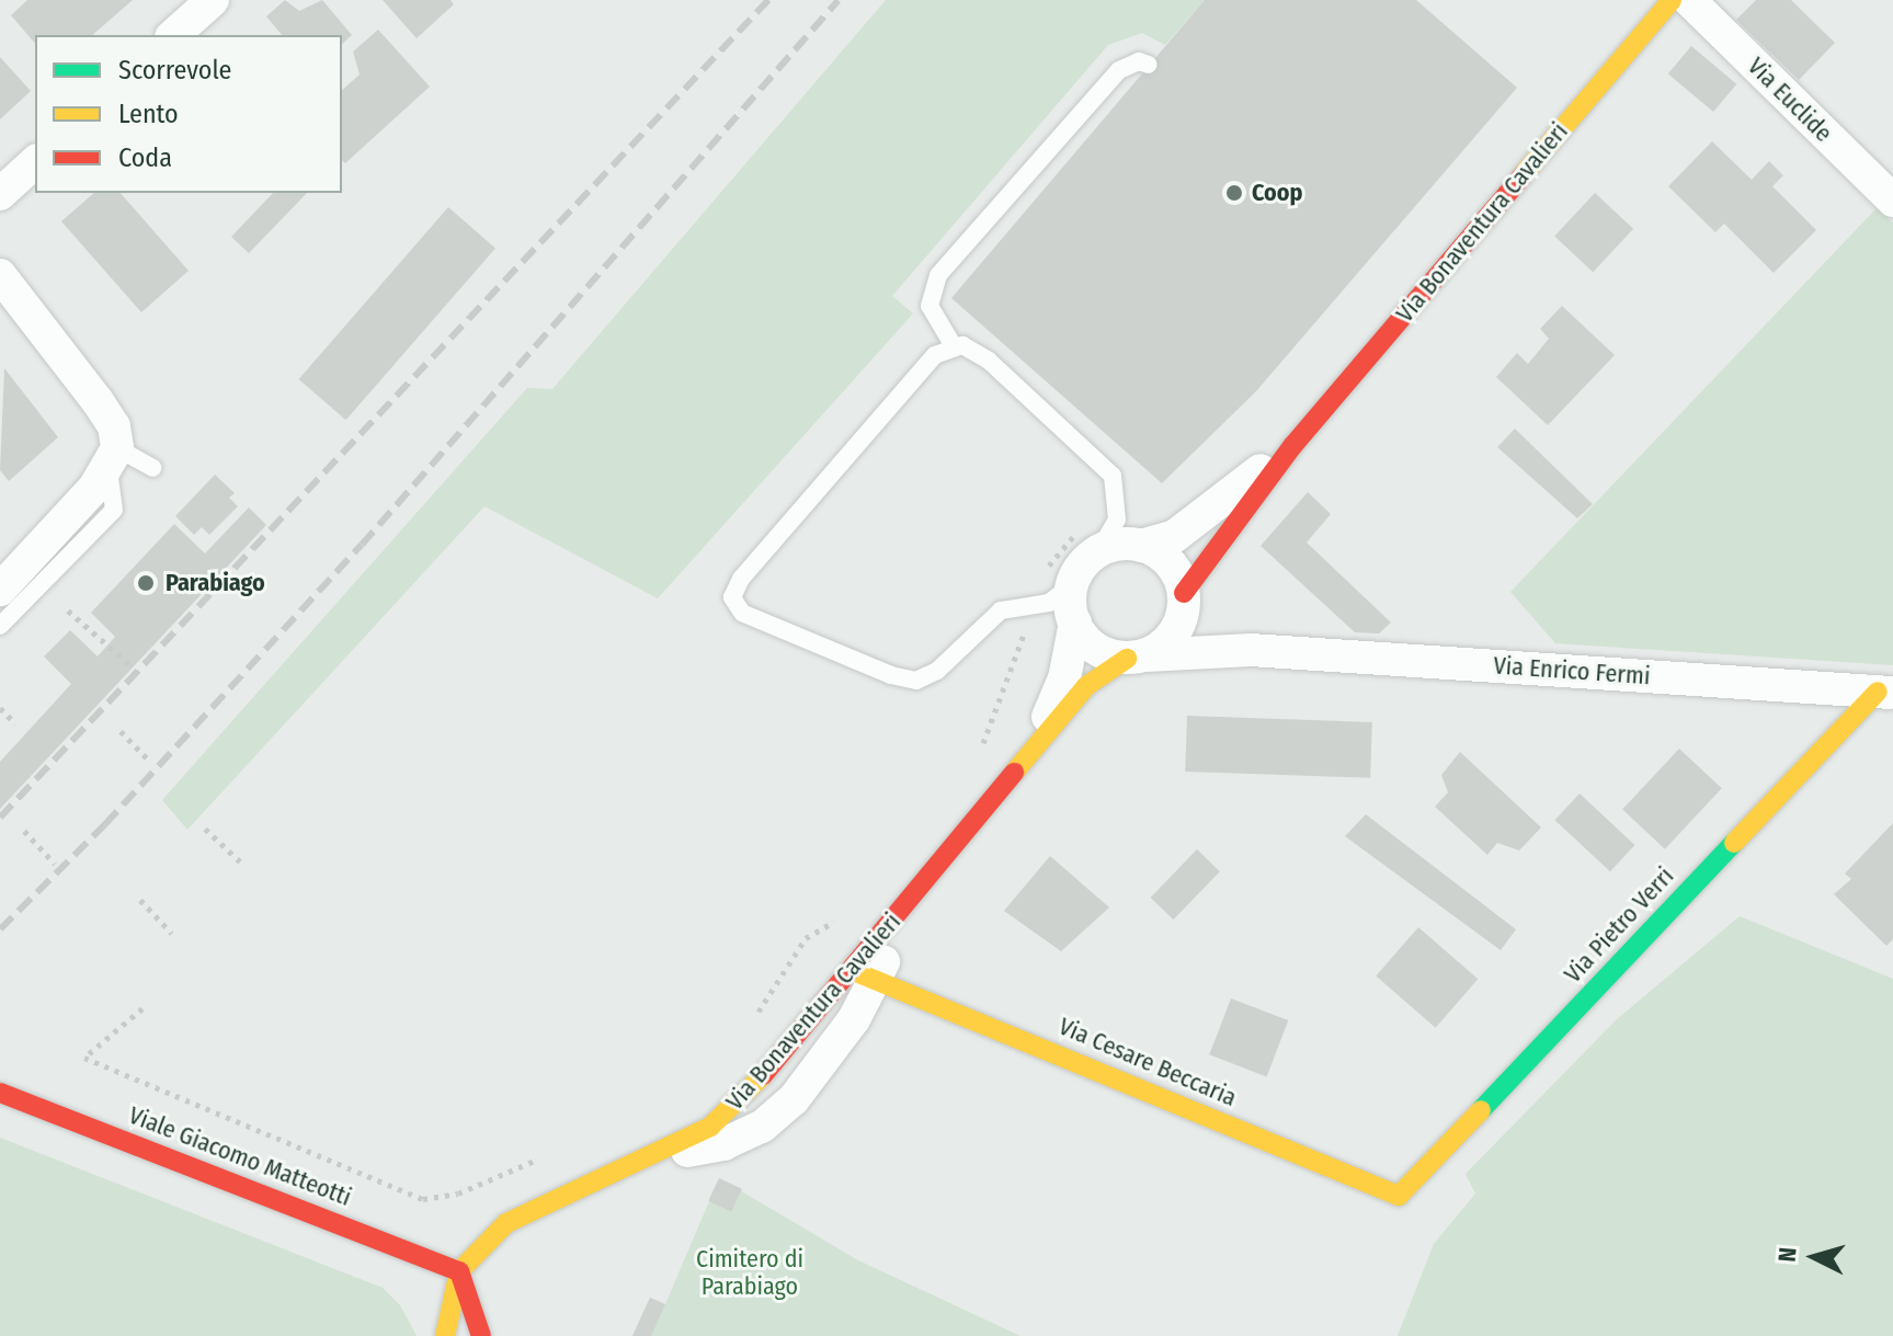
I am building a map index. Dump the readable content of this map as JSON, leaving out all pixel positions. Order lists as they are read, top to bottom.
{
  "streets": {
    "street": [
      "Via Euclide",
      "Via Bonaventura Cavalieri",
      "Via Enrico Fermi",
      "Via Pietro Verri",
      "Via Cesare Beccaria",
      "Viale Giacomo Matteotti"
    ]
  },
  "crossings": [
    ["Via Bonaventura Cavalieri", "Via Enrico Fermi"],
    ["Via Bonaventura Cavalieri", "Via Cesare Beccaria"],
    ["Via Bonaventura Cavalieri", "Viale Giacomo Matteotti"],
    ["Via Enrico Fermi", "Via Pietro Verri"],
    ["Via Pietro Verri", "Via Cesare Beccaria"]
  ],
  "parks": ["Cimitero di Parabiago"],
  "places": ["Coop", "Parabiago"],
  "legend": ["Scorrevole", "Lento", "Coda"],
  "north": "left"
}
